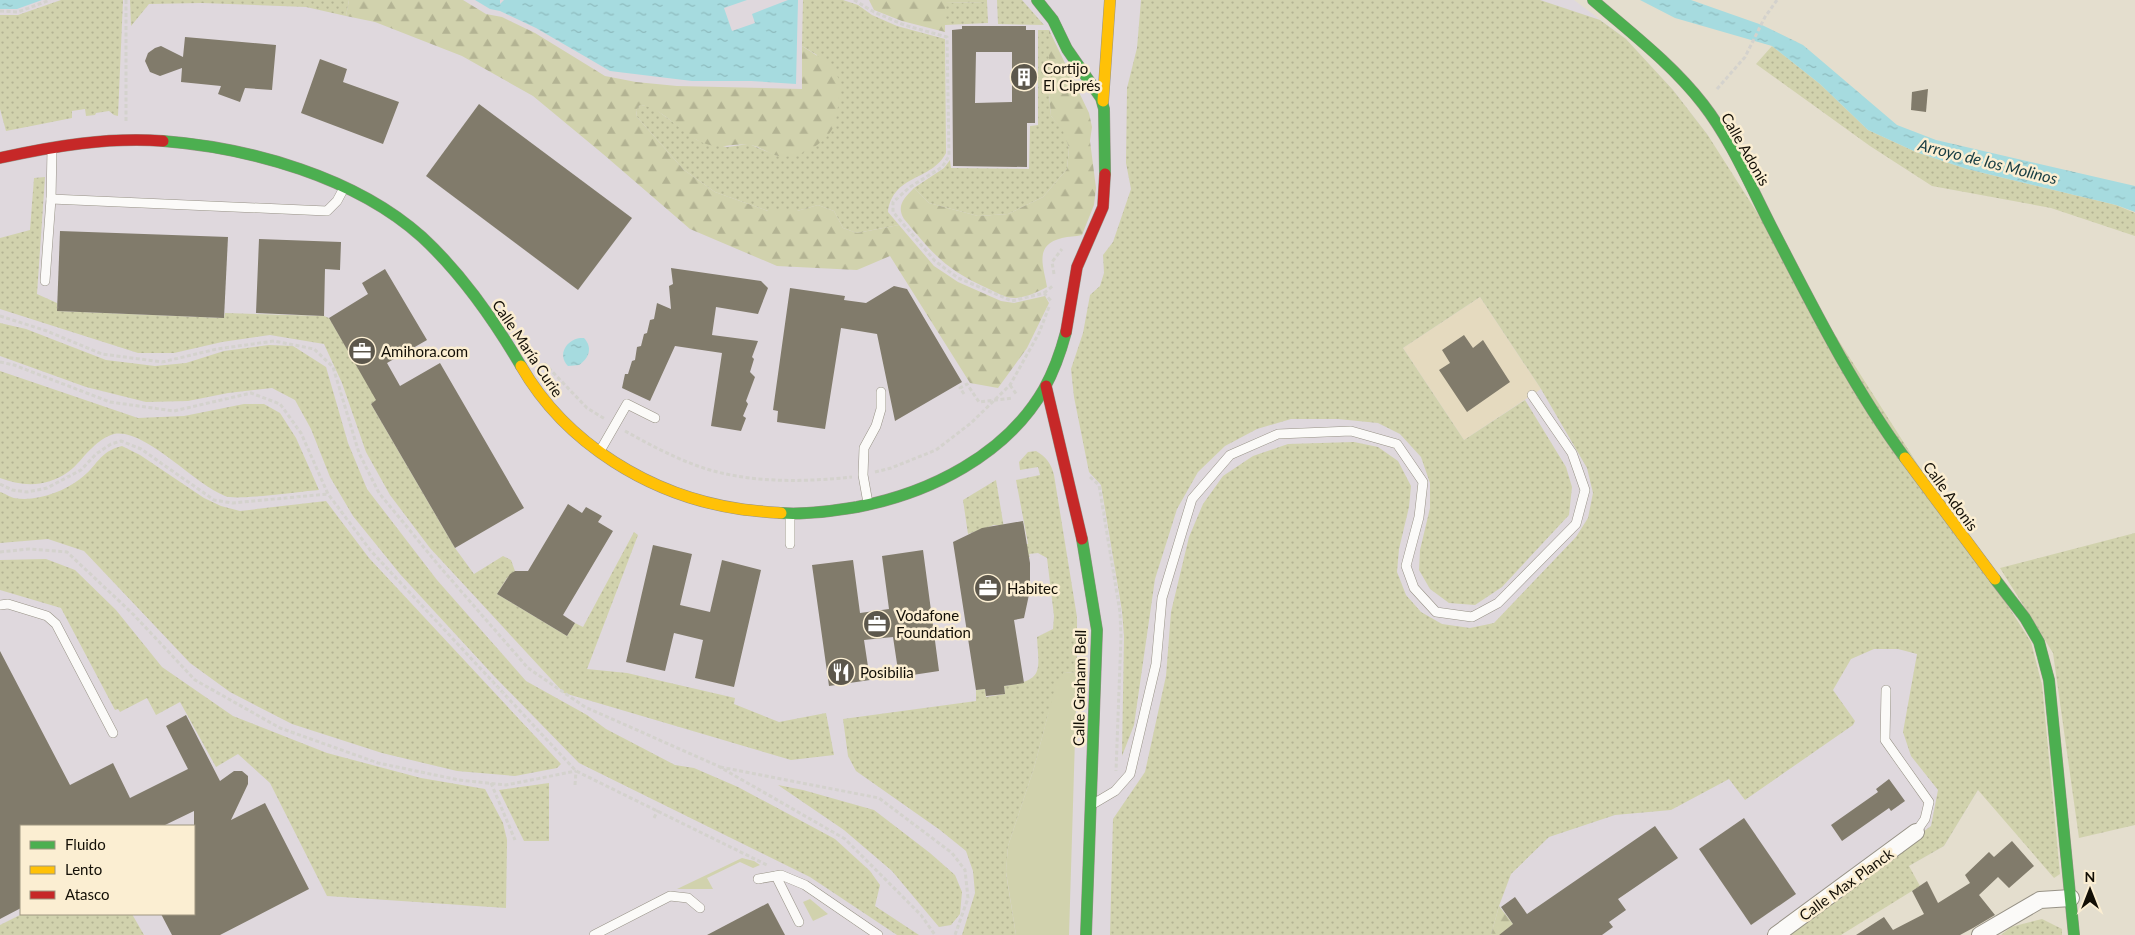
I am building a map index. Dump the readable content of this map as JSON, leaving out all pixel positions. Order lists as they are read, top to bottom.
{
  "streets": {
    "street": [
      "Calle Adonis",
      "Calle María Curie",
      "Calle Graham Bell",
      "Calle Max Planck"
    ]
  },
  "crossings": [
    ["Calle María Curie", "Calle Graham Bell"]
  ],
  "water": ["Arroyo de los Molinos"],
  "places": {
    "building": ["Cortijo El Ciprés"],
    "office": ["Amihora.com", "Habitec", "Vodafone Foundation"],
    "restaurant": ["Posibilia"]
  },
  "legend": ["Fluido", "Lento", "Atasco"],
  "north": "top"
}
